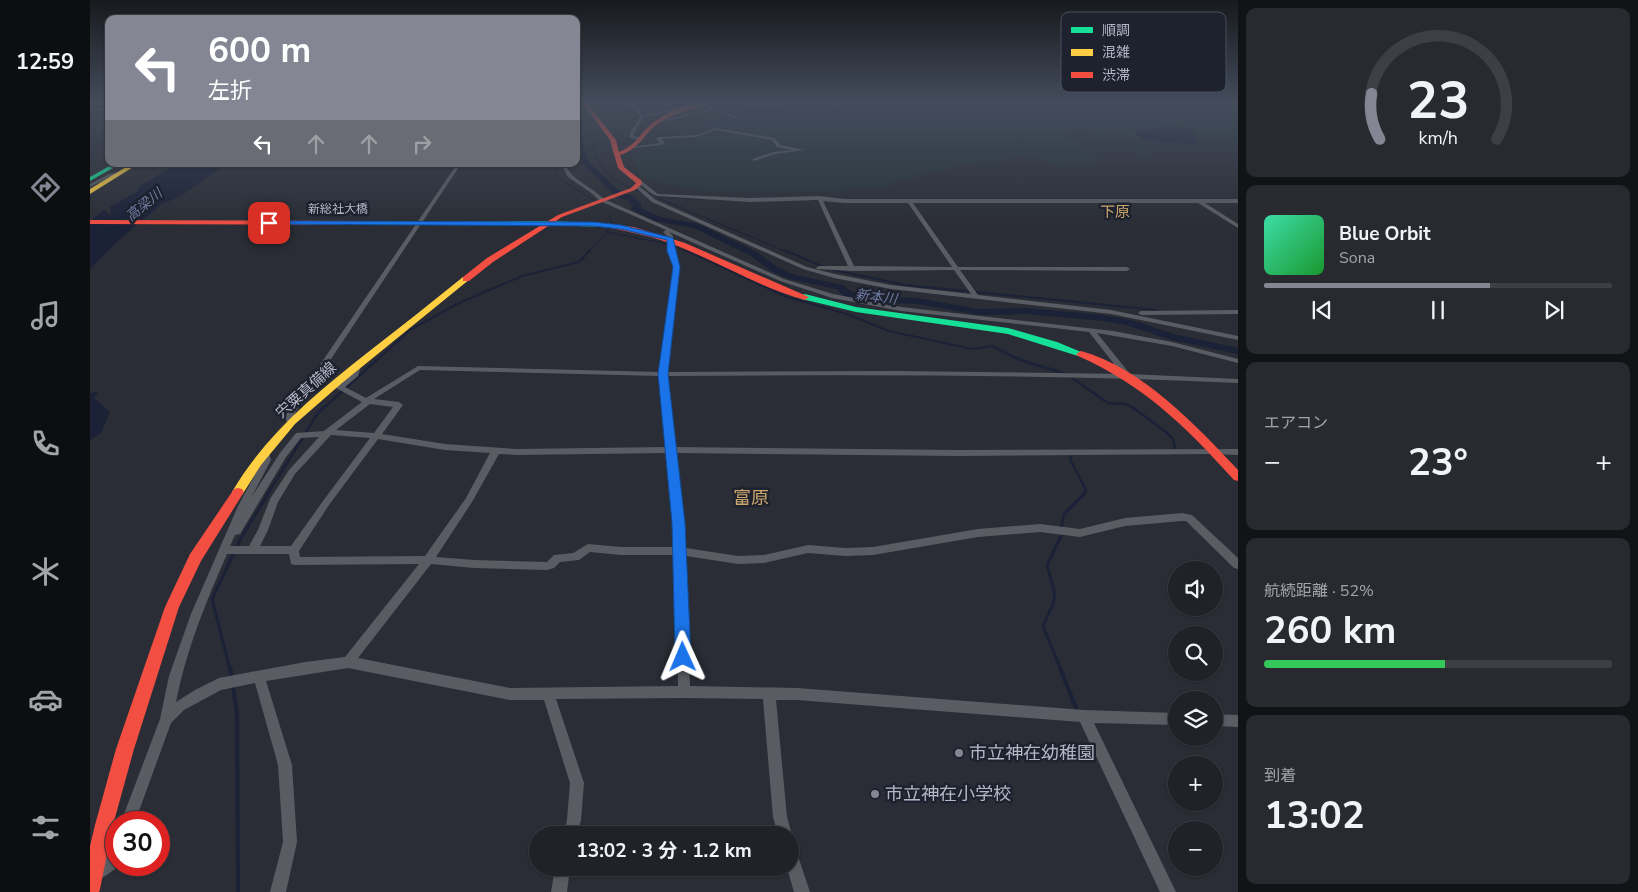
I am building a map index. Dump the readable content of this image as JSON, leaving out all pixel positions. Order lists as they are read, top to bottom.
{
  "streets": {
    "main road": ["新総社大橋", "宍粟真備線"]
  },
  "crossings": [
    ["新総社大橋", "宍粟真備線"]
  ],
  "districts": ["下原", "富原"],
  "water": ["高梁川", "新本川"],
  "places": ["市立神在幼稚園", "市立神在小学校"],
  "legend": ["順調", "混雑", "渋滞"],
  "page": {
    "tabs": "12:59",
    "turn": ["600 m", "左折"],
    "song": ["Blue Orbit", "Sona"],
    "tile": [
      "エアコン",
      ["航続距離 · 52%", "260 km"],
      ["到着", "13:02"]
    ],
    "heat": ["−", "23°", "+"],
    "map_buttons": ["+", "−"],
    "limit": "30",
    "trip": "13:02 · 3 分 · 1.2 km",
    "gauge": ["23", "km/h"]
  }
}
